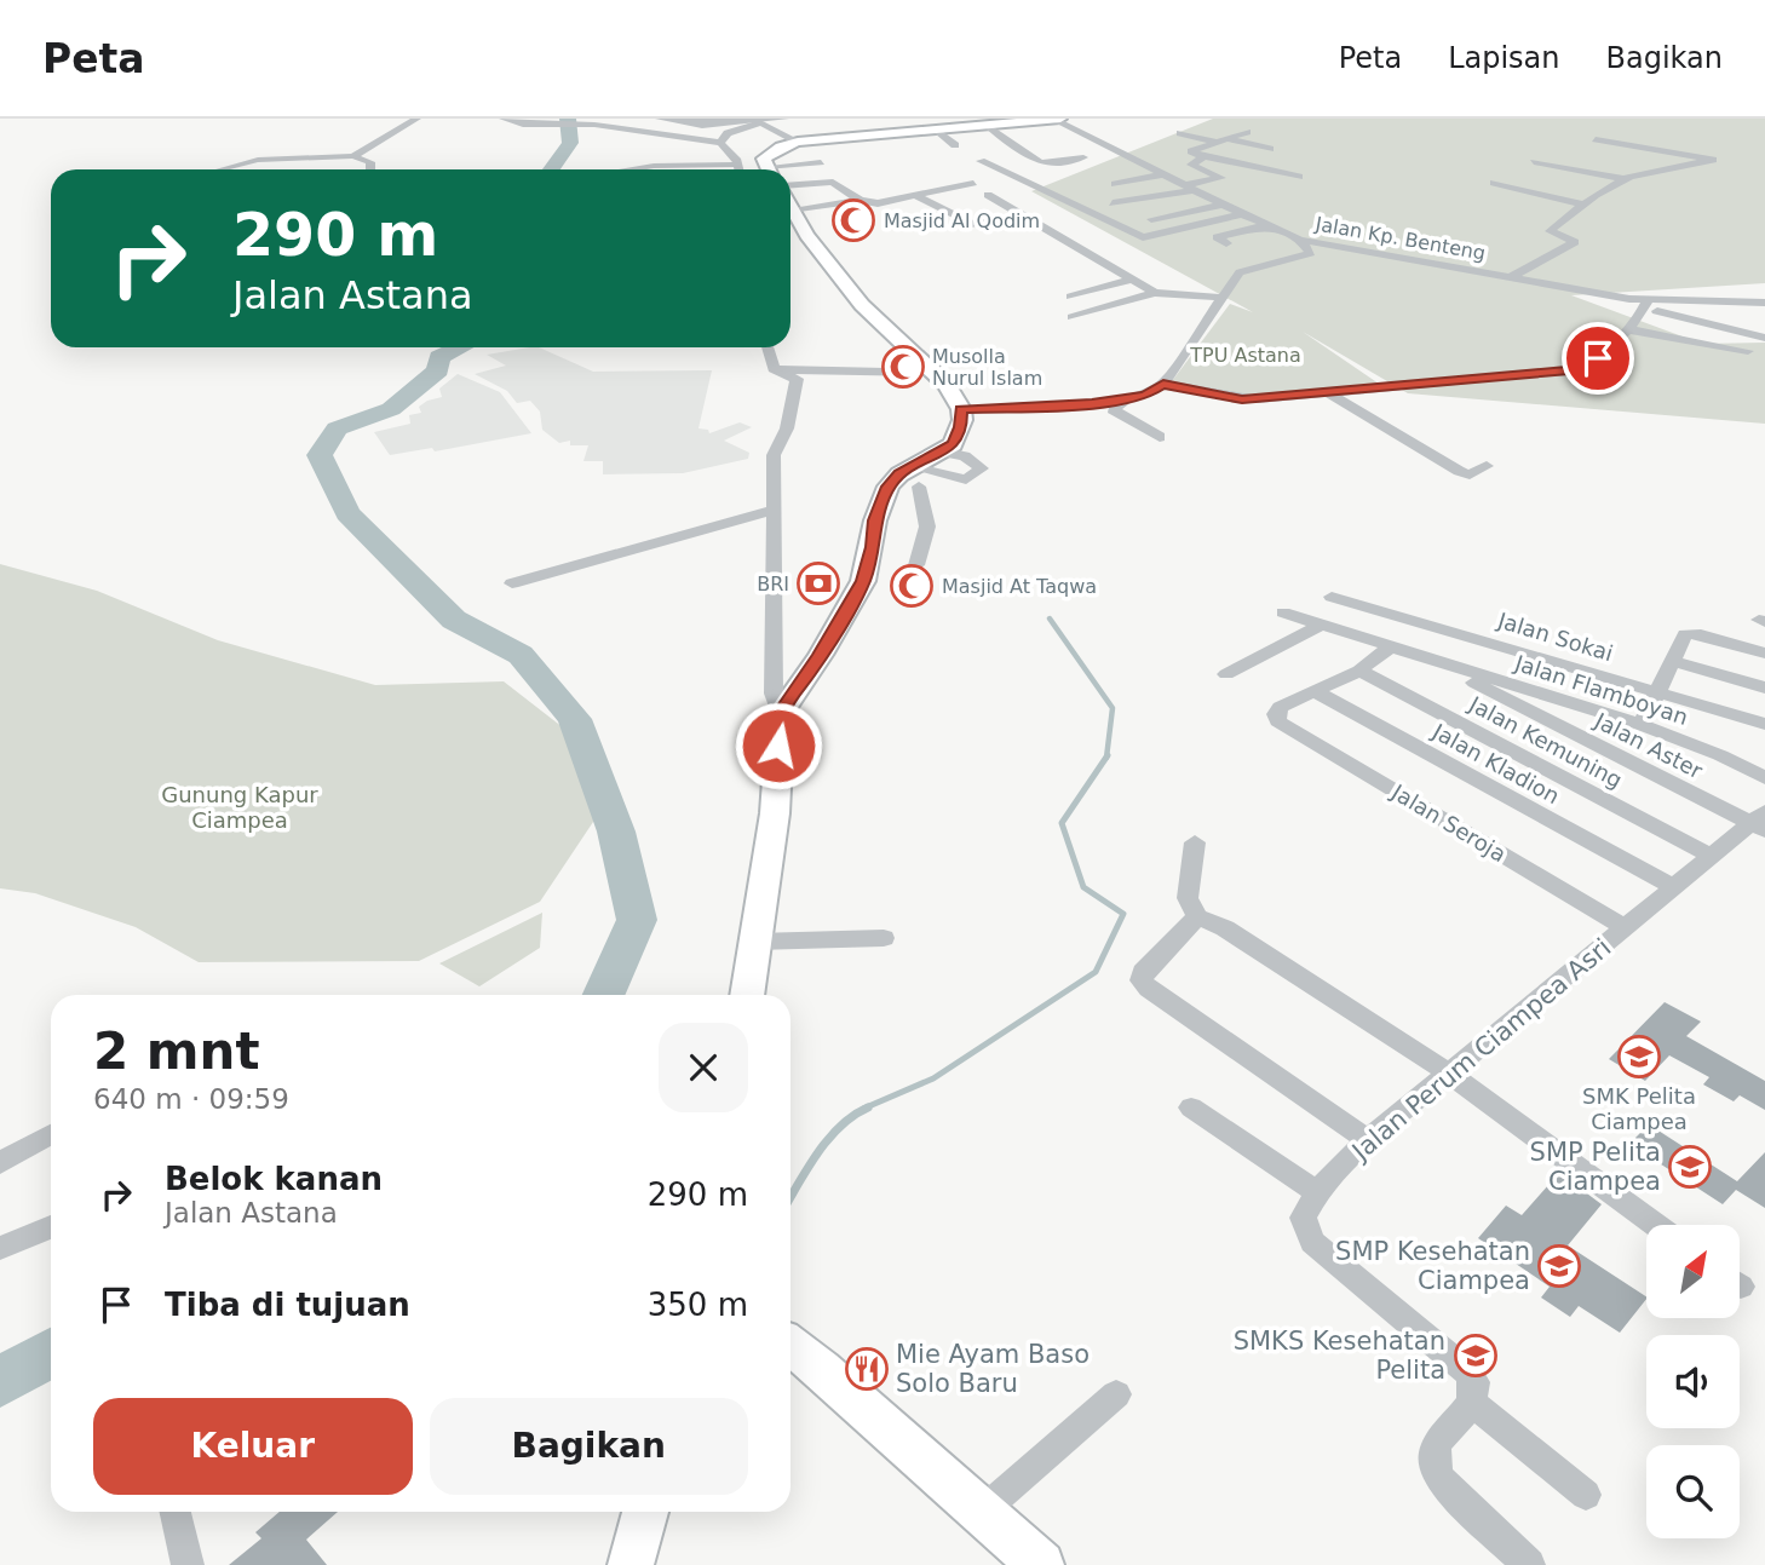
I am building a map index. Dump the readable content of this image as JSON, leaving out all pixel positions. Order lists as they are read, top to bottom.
{
  "streets": {
    "street": [
      "Jalan Kp. Benteng",
      "Jalan Sokai",
      "Jalan Flamboyan",
      "Jalan Kemuning",
      "Jalan Aster",
      "Jalan Kladion",
      "Jalan Seroja",
      "Jalan Perum Ciampea Asri"
    ]
  },
  "crossings": [
    ["Jalan Flamboyan", "Jalan Aster"],
    ["Jalan Kemuning", "Jalan Perum Ciampea Asri"],
    ["Jalan Aster", "Jalan Perum Ciampea Asri"],
    ["Jalan Kladion", "Jalan Seroja"],
    ["Jalan Kladion", "Jalan Perum Ciampea Asri"],
    ["Jalan Seroja", "Jalan Perum Ciampea Asri"]
  ],
  "parks": ["TPU Astana", "Gunung Kapur Ciampea"],
  "places": {
    "mosque": ["Masjid Al Qodim", "Musolla Nurul Islam", "Masjid At Taqwa"],
    "bank": ["BRI"],
    "school or university": [
      "SMK Pelita Ciampea",
      "SMP Pelita Ciampea",
      "SMP Kesehatan Ciampea",
      "SMKS Kesehatan Pelita"
    ],
    "restaurant": ["Mie Ayam Baso Solo Baru"]
  },
  "north": "top right",
  "page": {
    "header": "Peta",
    "nav": ["Peta", "Lapisan", "Bagikan"],
    "turn": ["290 m", "Jalan Astana"],
    "heading": ["2 mnt", "640 m · 09:59"],
    "list": [
      {
        "name": "Belok kanan",
        "note": "Jalan Astana",
        "value": "290 m"
      },
      {
        "name": "Tiba di tujuan",
        "value": "350 m"
      }
    ],
    "buttons": ["Keluar", "Bagikan"]
  }
}
